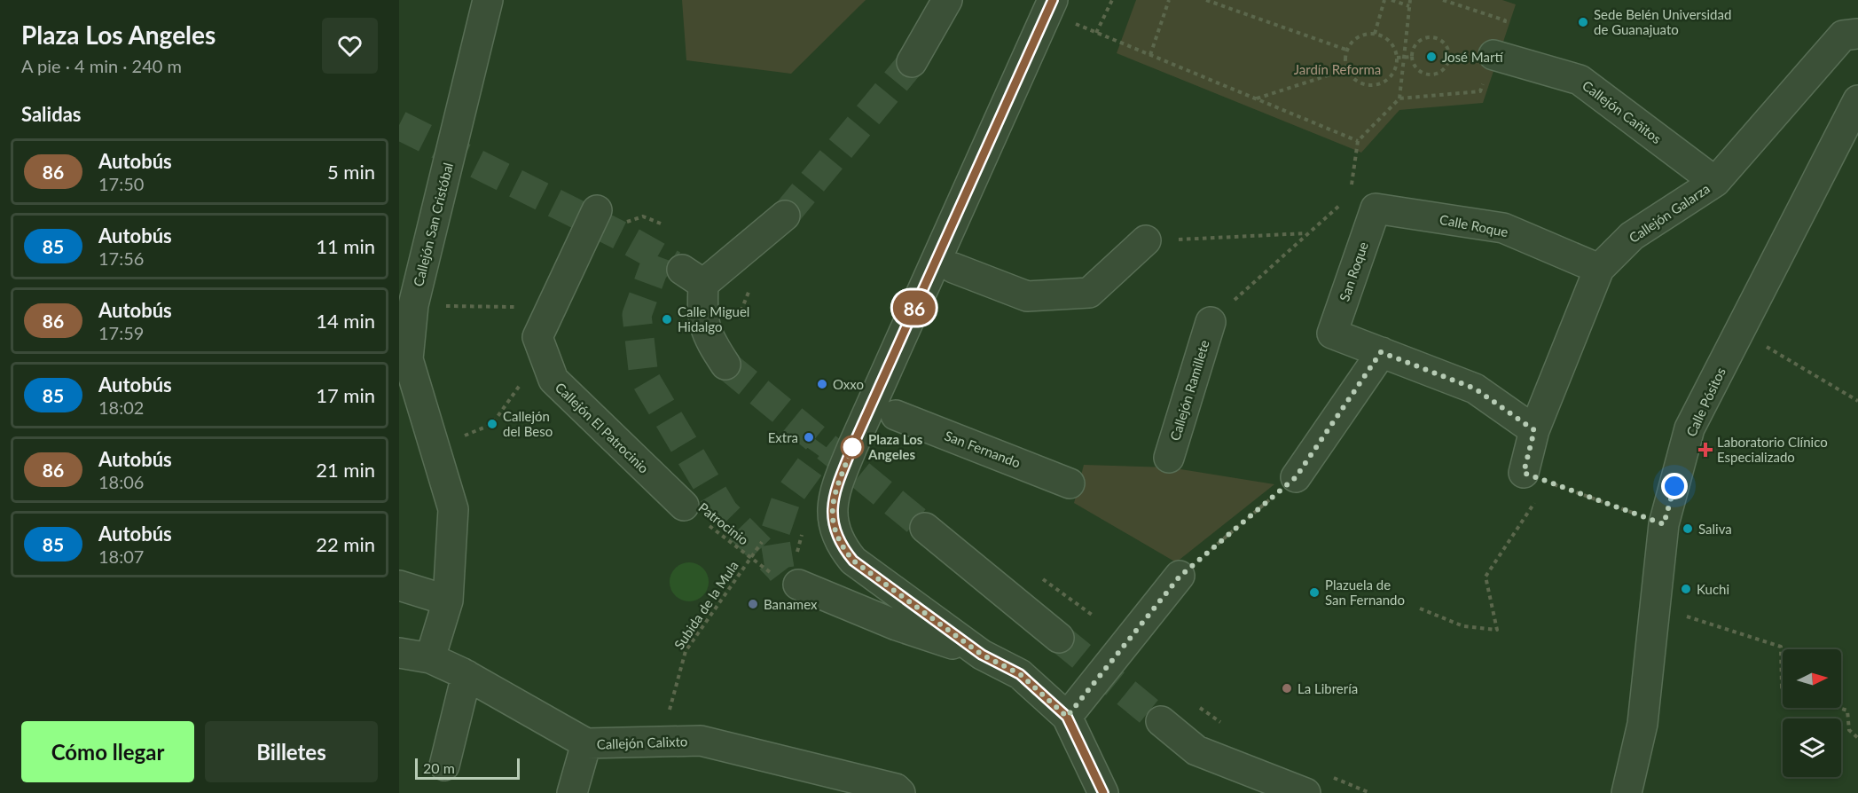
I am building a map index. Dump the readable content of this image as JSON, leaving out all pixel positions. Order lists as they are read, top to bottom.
{
  "streets": {
    "street": [
      "Callejón Cañitos",
      "Callejón Galarza",
      "Callejón San Cristóbal",
      "Calle Roque",
      "San Roque",
      "Callejón Ramillete",
      "Calle Pósitos",
      "Callejón El Patrocinio",
      "San Fernando",
      "Callejón Calixto"
    ],
    "path": ["Patrocinio", "Subida de la Mula"]
  },
  "crossings": [
    ["Callejón Cañitos", "Callejón Galarza"],
    ["Callejón Galarza", "Calle Roque"],
    ["Callejón San Cristóbal", "Callejón Calixto"],
    ["Calle Roque", "San Roque"],
    ["Callejón El Patrocinio", "Patrocinio"],
    ["Patrocinio", "Subida de la Mula"]
  ],
  "parks": ["Jardín Reforma"],
  "places": {
    "other": [
      "Sede Belén Universidad de Guanajuato",
      "José Martí",
      "Calle Miguel Hidalgo",
      "Oxxo",
      "Callejón del Beso",
      "Extra",
      "Plaza Los Angeles",
      "Saliva",
      "Kuchi",
      "Plazuela de San Fernando",
      "Banamex",
      "La Librería"
    ],
    "health": ["Laboratorio Clínico Especializado"]
  },
  "lines": ["bus line 86"],
  "scale_bar": "20 m",
  "north": "right",
  "page": {
    "heading": [
      ["Plaza Los Angeles", "A pie · 4 min · 240 m"],
      "Salidas"
    ],
    "on_map": "86",
    "list": [
      {
        "mark": "86",
        "name": "Autobús",
        "note": "17:50",
        "value": "5 min"
      },
      {
        "mark": "85",
        "name": "Autobús",
        "note": "17:56",
        "value": "11 min"
      },
      {
        "mark": "86",
        "name": "Autobús",
        "note": "17:59",
        "value": "14 min"
      },
      {
        "mark": "85",
        "name": "Autobús",
        "note": "18:02",
        "value": "17 min"
      },
      {
        "mark": "86",
        "name": "Autobús",
        "note": "18:06",
        "value": "21 min"
      },
      {
        "mark": "85",
        "name": "Autobús",
        "note": "18:07",
        "value": "22 min"
      }
    ],
    "buttons": ["Cómo llegar", "Billetes"],
    "scale": "20 m"
  }
}
